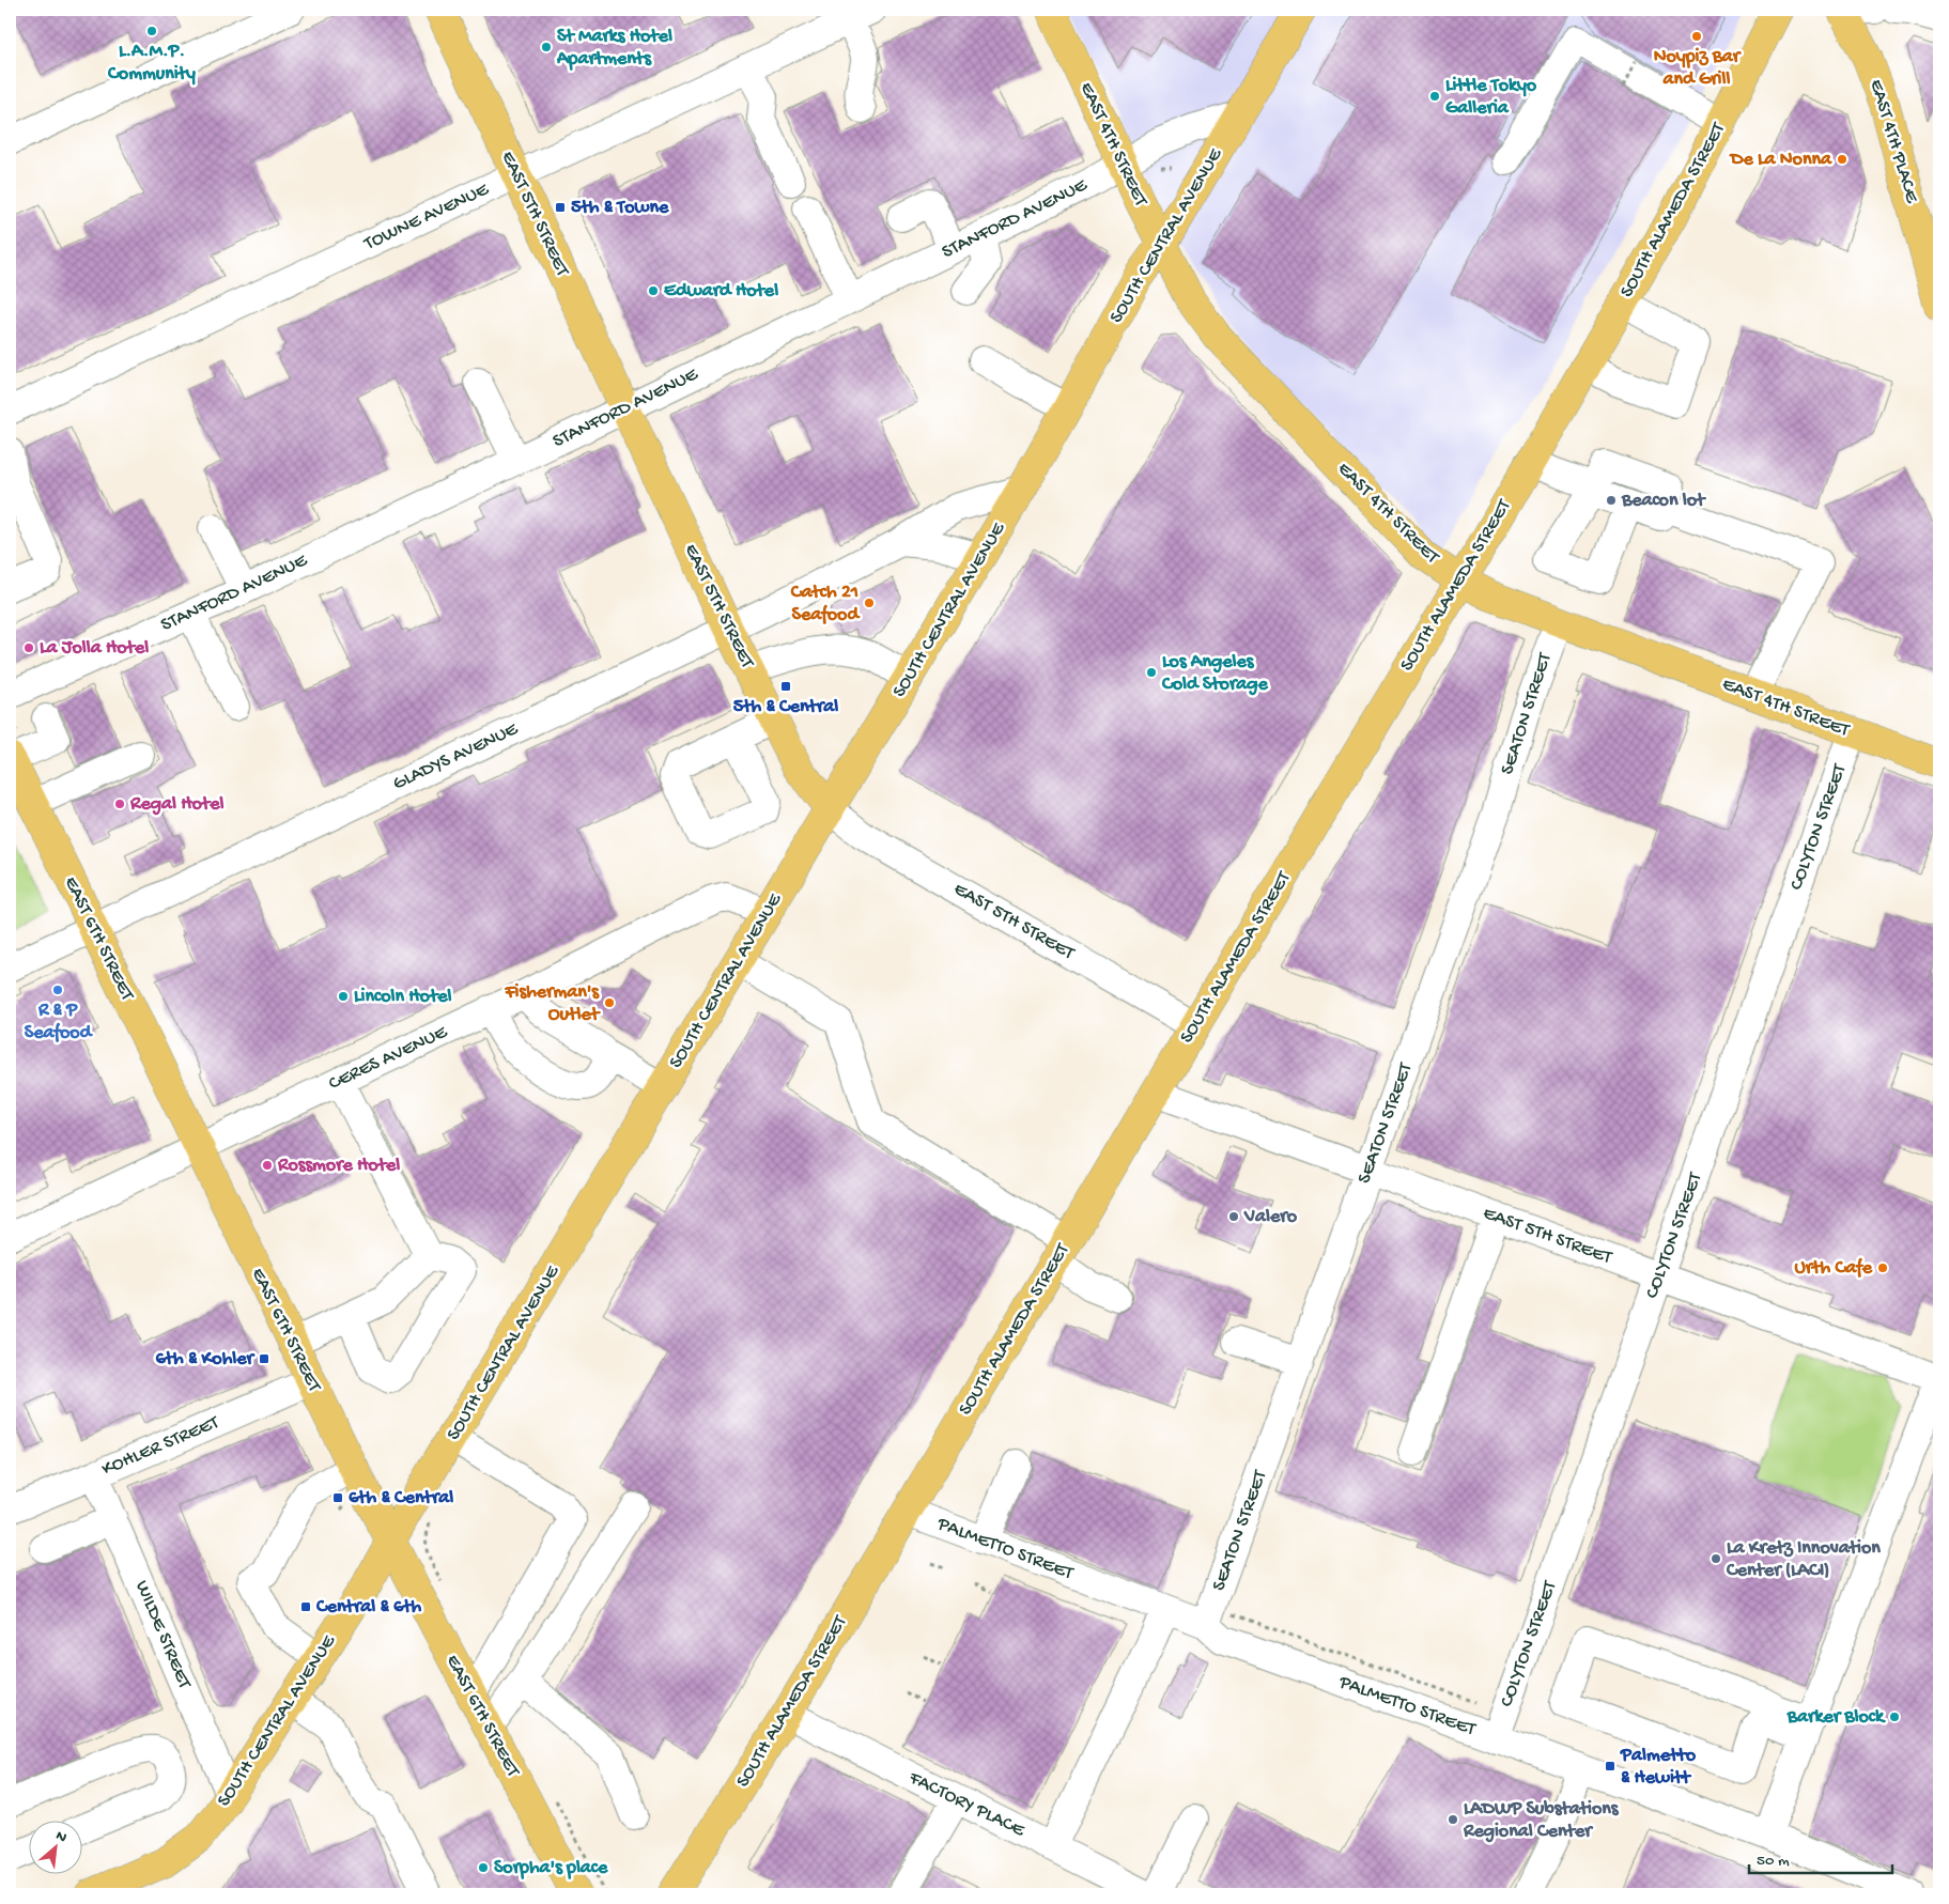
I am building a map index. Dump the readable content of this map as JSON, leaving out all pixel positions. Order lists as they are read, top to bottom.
{
  "streets": {
    "main road": [
      "EAST 4TH PLACE",
      "EAST 4TH STREET",
      "SOUTH ALAMEDA STREET",
      "EAST 5TH STREET",
      "SOUTH CENTRAL AVENUE",
      "EAST 6TH STREET"
    ],
    "street": [
      "TOWNE AVENUE",
      "STANFORD AVENUE",
      "SEATON STREET",
      "GLADYS AVENUE",
      "COLYTON STREET",
      "CERES AVENUE",
      "KOHLER STREET",
      "PALMETTO STREET",
      "WILDE STREET",
      "FACTORY PLACE"
    ]
  },
  "crossings": [
    ["EAST 4TH STREET", "SOUTH ALAMEDA STREET"],
    ["EAST 4TH STREET", "STANFORD AVENUE"],
    ["EAST 4TH STREET", "SOUTH CENTRAL AVENUE"],
    ["EAST 4TH STREET", "SEATON STREET"],
    ["EAST 4TH STREET", "COLYTON STREET"],
    ["SOUTH ALAMEDA STREET", "EAST 5TH STREET"],
    ["SOUTH ALAMEDA STREET", "PALMETTO STREET"],
    ["SOUTH ALAMEDA STREET", "FACTORY PLACE"],
    ["EAST 5TH STREET", "TOWNE AVENUE"],
    ["EAST 5TH STREET", "STANFORD AVENUE"],
    ["EAST 5TH STREET", "SOUTH CENTRAL AVENUE"],
    ["EAST 5TH STREET", "SEATON STREET"],
    ["EAST 5TH STREET", "GLADYS AVENUE"],
    ["EAST 5TH STREET", "COLYTON STREET"],
    ["STANFORD AVENUE", "SOUTH CENTRAL AVENUE"],
    ["SOUTH CENTRAL AVENUE", "GLADYS AVENUE"],
    ["SOUTH CENTRAL AVENUE", "EAST 6TH STREET"],
    ["SOUTH CENTRAL AVENUE", "CERES AVENUE"],
    ["SOUTH CENTRAL AVENUE", "WILDE STREET"],
    ["SEATON STREET", "PALMETTO STREET"],
    ["GLADYS AVENUE", "EAST 6TH STREET"],
    ["COLYTON STREET", "PALMETTO STREET"],
    ["EAST 6TH STREET", "CERES AVENUE"],
    ["EAST 6TH STREET", "KOHLER STREET"],
    ["KOHLER STREET", "WILDE STREET"]
  ],
  "places": {
    "other": [
      "L.A.M.P. Community",
      "Noypiz Bar and Grill",
      "St Marks Hotel Apartments",
      "Little Tokyo Galleria",
      "De La Nonna",
      "Edward Hotel",
      "Beacon lot",
      "Catch 21 Seafood",
      "La Jolla Hotel",
      "Los Angeles Cold Storage",
      "Regal Hotel",
      "R & P Seafood",
      "Lincoln Hotel",
      "Fisherman's Outlet",
      "Rossmore Hotel",
      "Valero",
      "Urth Cafe",
      "La Kretz Innovation Center (LACI)",
      "Barker Block",
      "LADWP Substations Regional Center",
      "Sorpha's place"
    ],
    "transit": [
      "5th & Towne",
      "5th & Central",
      "6th & Kohler",
      "6th & Central",
      "Central & 6th",
      "Palmetto & Hewitt"
    ]
  },
  "scale_bar": "50 m",
  "north": "top right"
}
